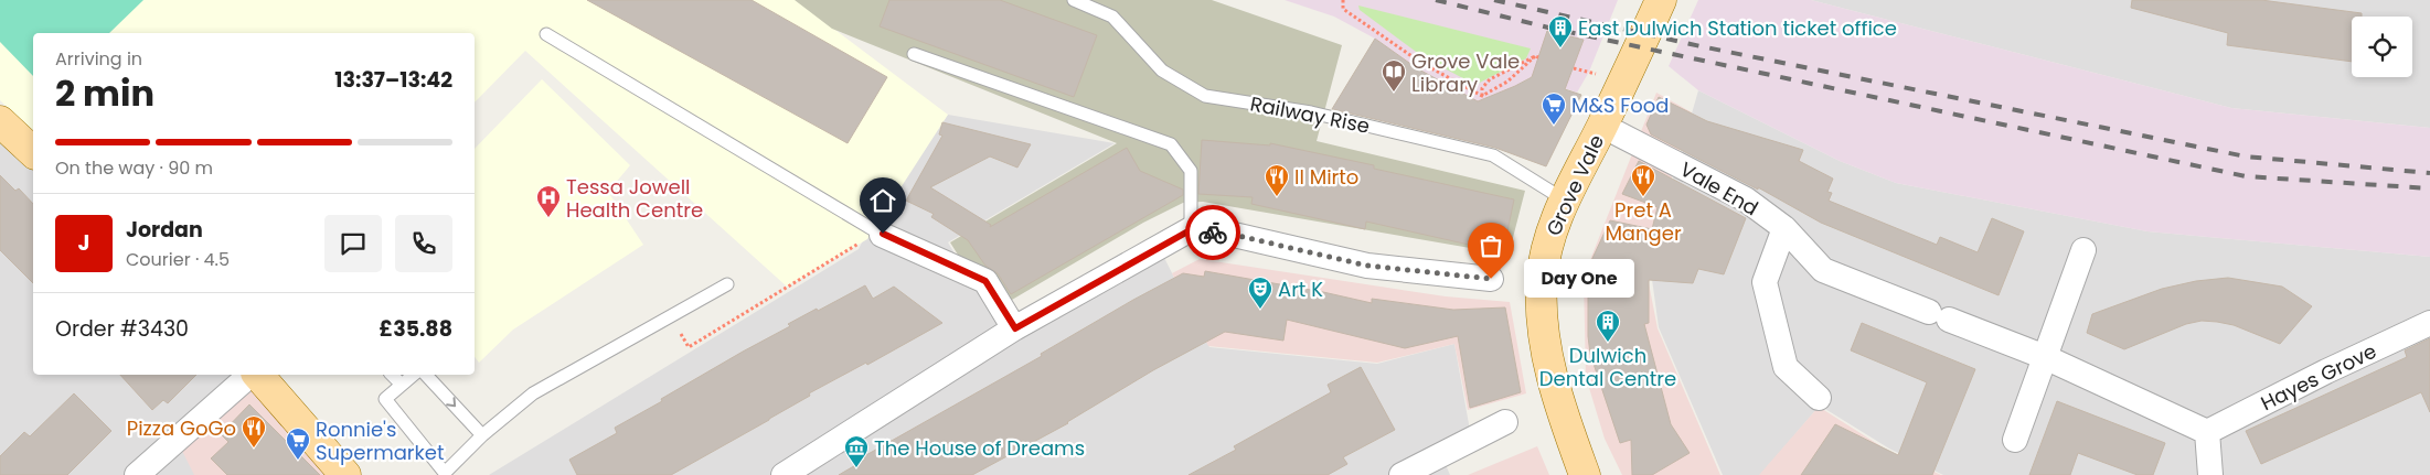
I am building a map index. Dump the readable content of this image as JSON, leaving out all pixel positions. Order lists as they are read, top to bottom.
{
  "streets": {
    "main road": ["Grove Vale"],
    "street": ["Vale End", "Hayes Grove"],
    "lane": ["Railway Rise"]
  },
  "crossings": [
    ["Railway Rise", "Grove Vale"],
    ["Grove Vale", "Vale End"]
  ],
  "places": {
    "building": ["East Dulwich Station ticket office", "Dulwich Dental Centre"],
    "library": ["Grove Vale Library"],
    "supermarket": ["M&S Food", "Ronnie's Supermarket"],
    "restaurant": ["Il Mirto", "Pret A Manger", "Pizza GoGo"],
    "hospital": ["Tessa Jowell Health Centre"],
    "other": ["Day One"],
    "theatre": ["Art K"],
    "museum": ["The House of Dreams"]
  },
  "page": {
    "heading": ["2 min", "Arriving in", "13:37–13:42"],
    "panel": [
      "Jordan",
      "Courier · 4.5",
      "Order #3430",
      "£35.88"
    ],
    "bar": "On the way · 90 m",
    "round": "J",
    "bubble": "Day One"
  }
}
